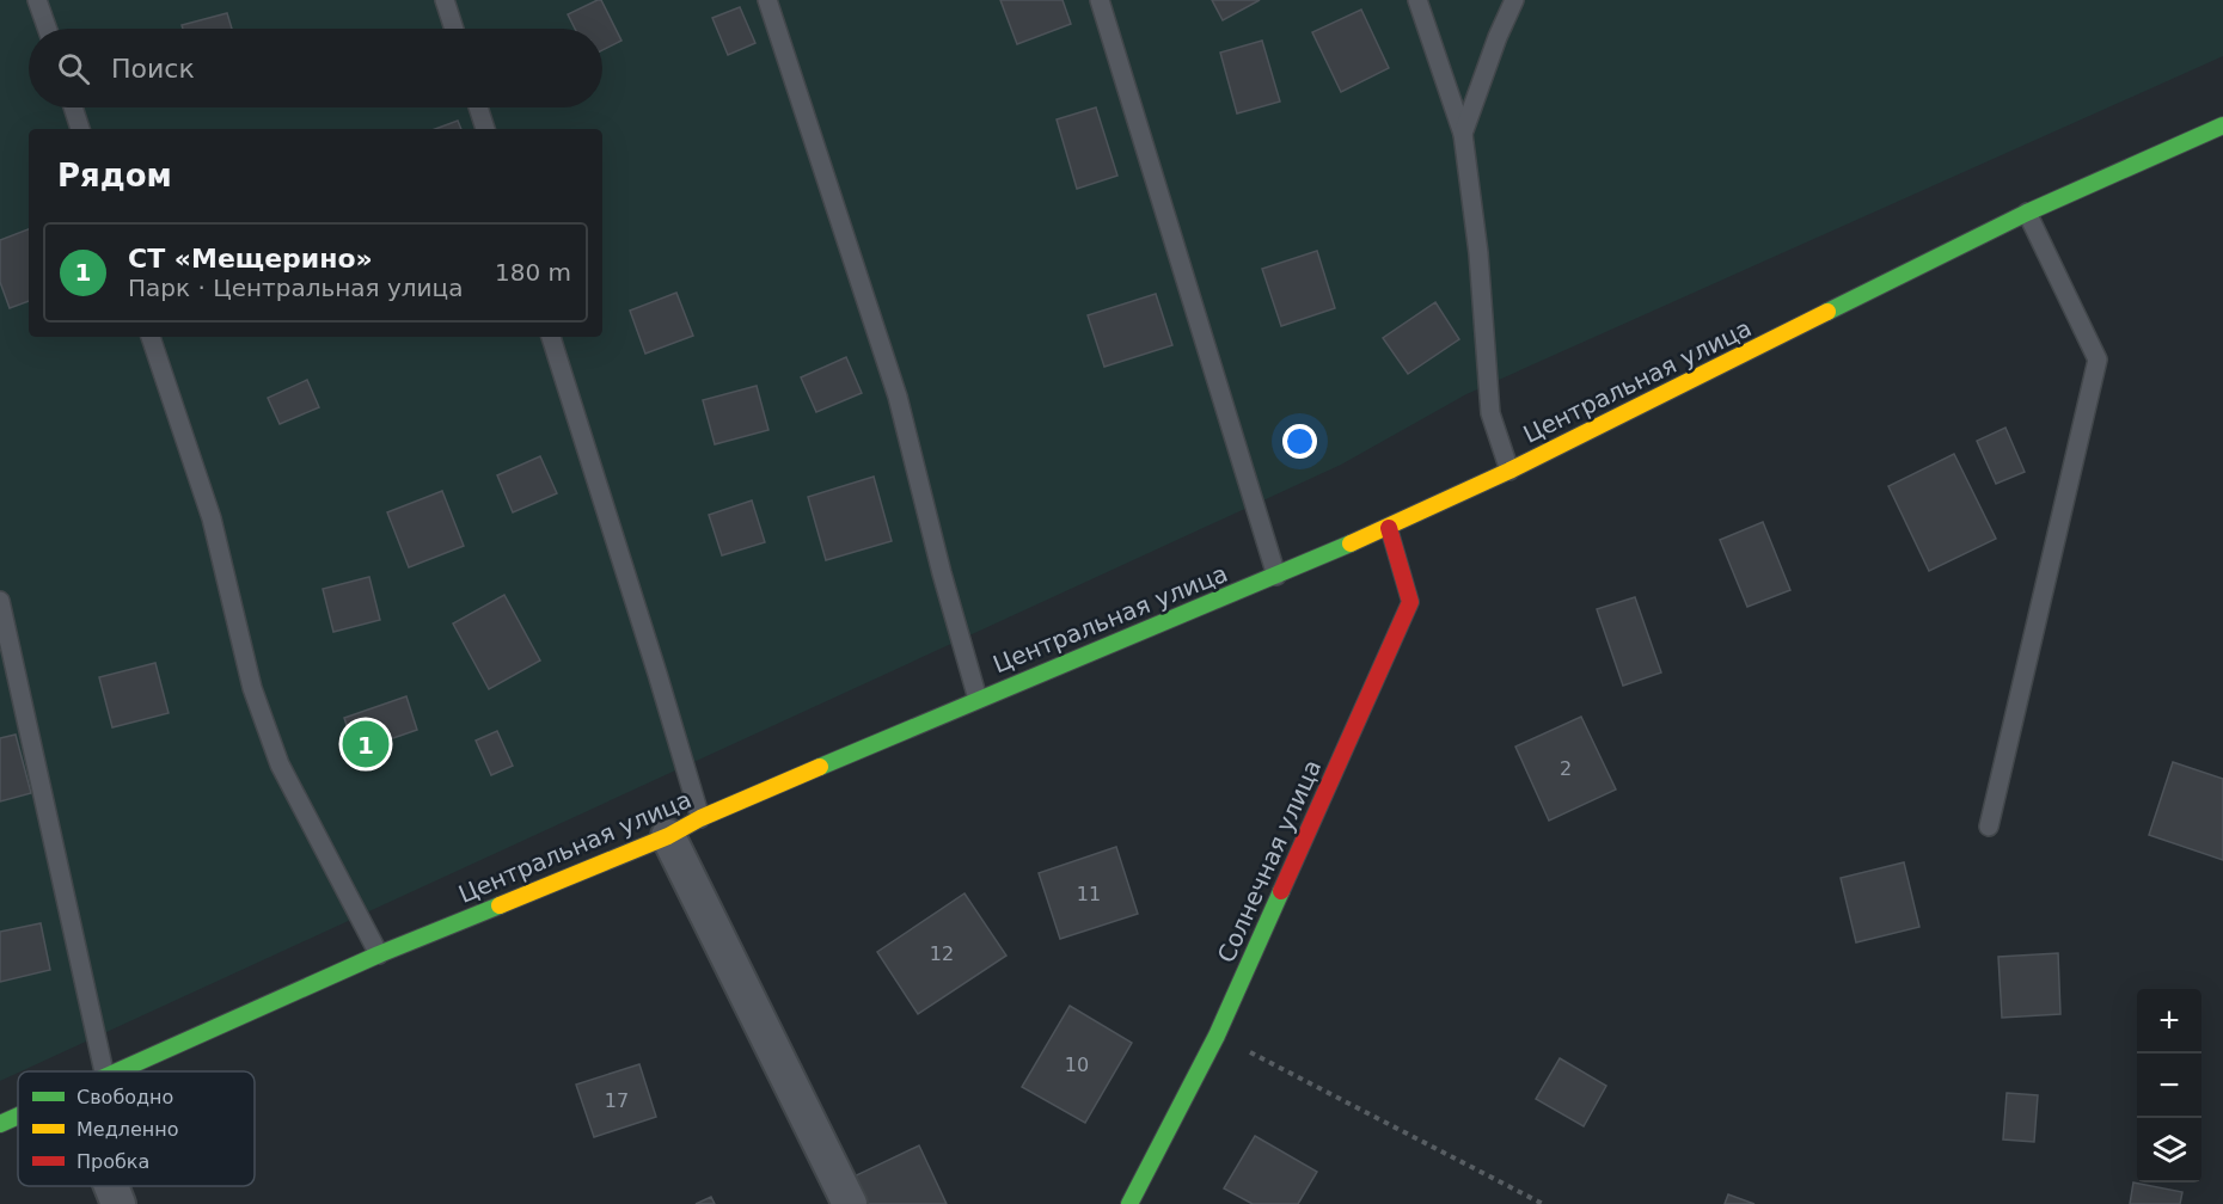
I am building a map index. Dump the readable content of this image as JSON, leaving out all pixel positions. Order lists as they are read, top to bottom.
{
  "streets": {
    "street": ["Центральная улица", "Солнечная улица"]
  },
  "crossings": [
    ["Центральная улица", "Солнечная улица"]
  ],
  "house_numbers": [
    "2",
    "11",
    "12",
    "10",
    "17"
  ],
  "legend": ["Свободно", "Медленно", "Пробка"],
  "page": {
    "search": "Поиск",
    "heading": "Рядом",
    "list": [
      {
        "mark": "1",
        "name": "СТ «Мещерино»",
        "note": "Парк · Центральная улица",
        "value": "180 m"
      }
    ],
    "pins": "1",
    "map_buttons": ["+", "−"]
  }
}
